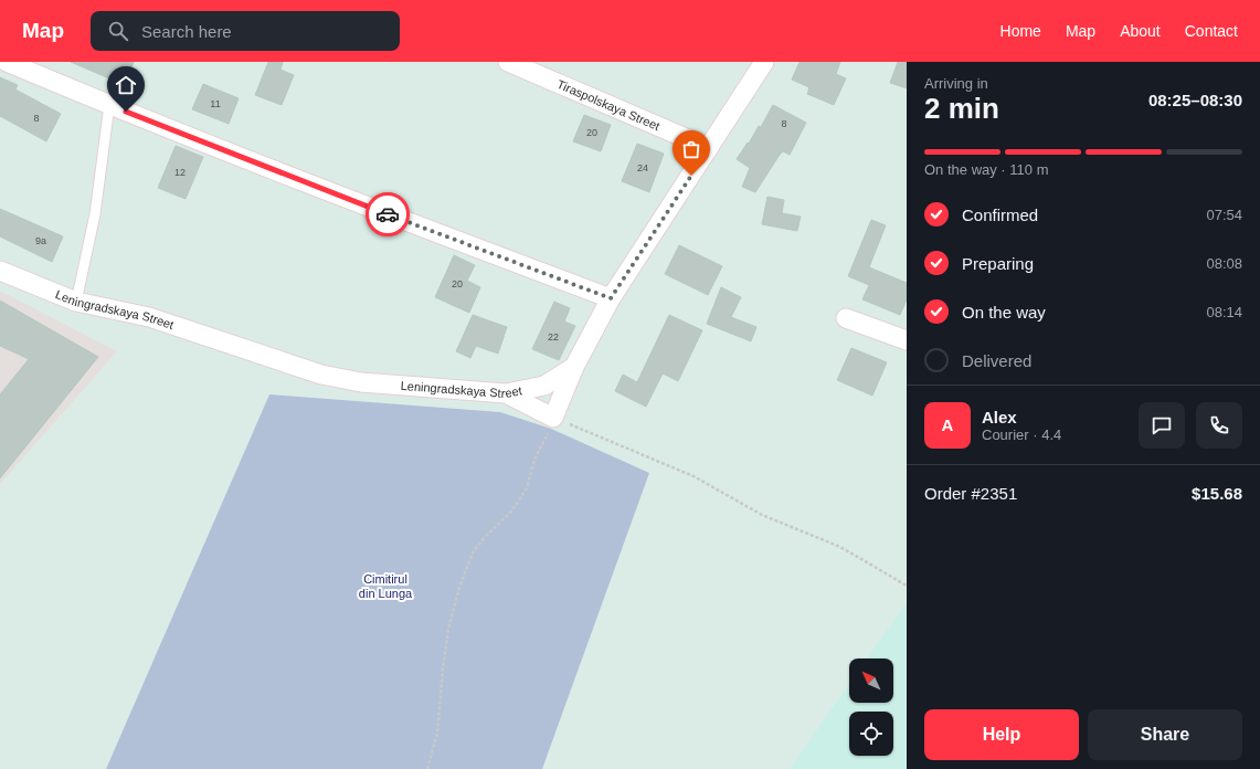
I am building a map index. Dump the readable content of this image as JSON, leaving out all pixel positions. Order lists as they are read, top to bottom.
{
  "streets": {
    "street": ["Tiraspolskaya Street", "Leningradskaya Street"]
  },
  "crossings": [
    ["Tiraspolskaya Street", "Leningradskaya Street"]
  ],
  "parks": ["Cimitirul din Lunga"],
  "house_numbers": [
    "11",
    "8",
    "8",
    "20",
    "24",
    "12",
    "9а",
    "20",
    "22"
  ],
  "north": "top left",
  "page": {
    "header": "Map",
    "search": "Search here",
    "nav": [
      "Home",
      "Map",
      "About",
      "Contact"
    ],
    "heading": ["2 min", "Arriving in", "08:25–08:30"],
    "panel": [
      "Alex",
      "Courier · 4.4",
      "Order #2351",
      "$15.68"
    ],
    "bar": "On the way · 110 m",
    "list": [
      ["Confirmed", "07:54"],
      ["Preparing", "08:08"],
      ["On the way", "08:14"],
      "Delivered"
    ],
    "round": "A",
    "buttons": ["Help", "Share"]
  }
}
